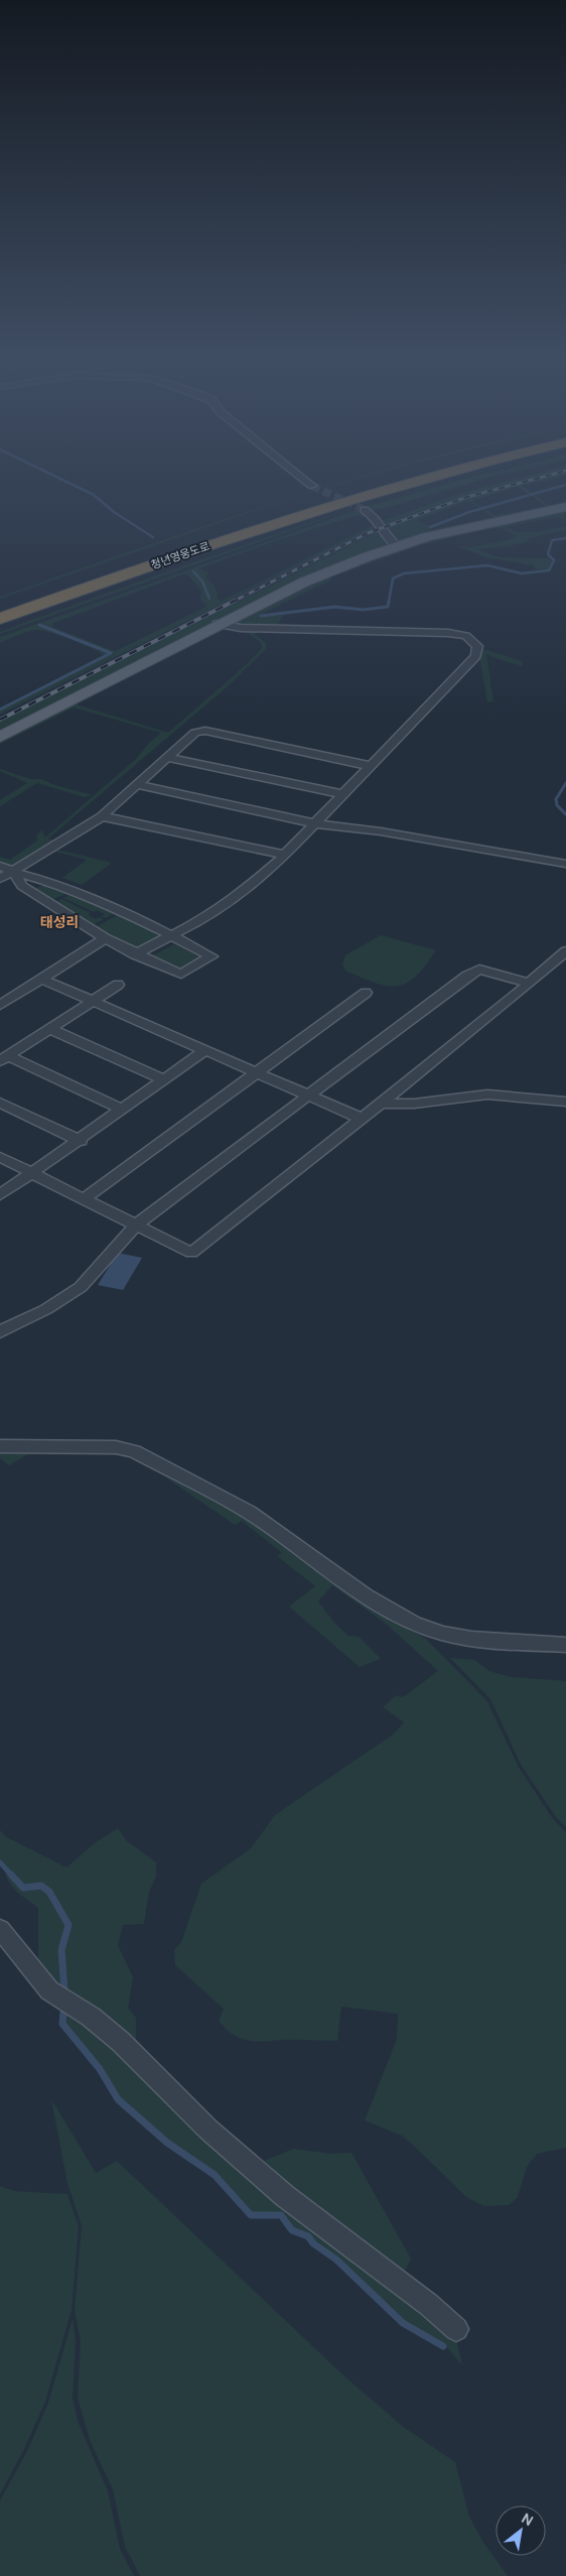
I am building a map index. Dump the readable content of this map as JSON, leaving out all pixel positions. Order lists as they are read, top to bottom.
{
  "streets": {
    "highway": ["청년영웅도로"]
  },
  "districts": ["태성리"],
  "north": "top right"
}
